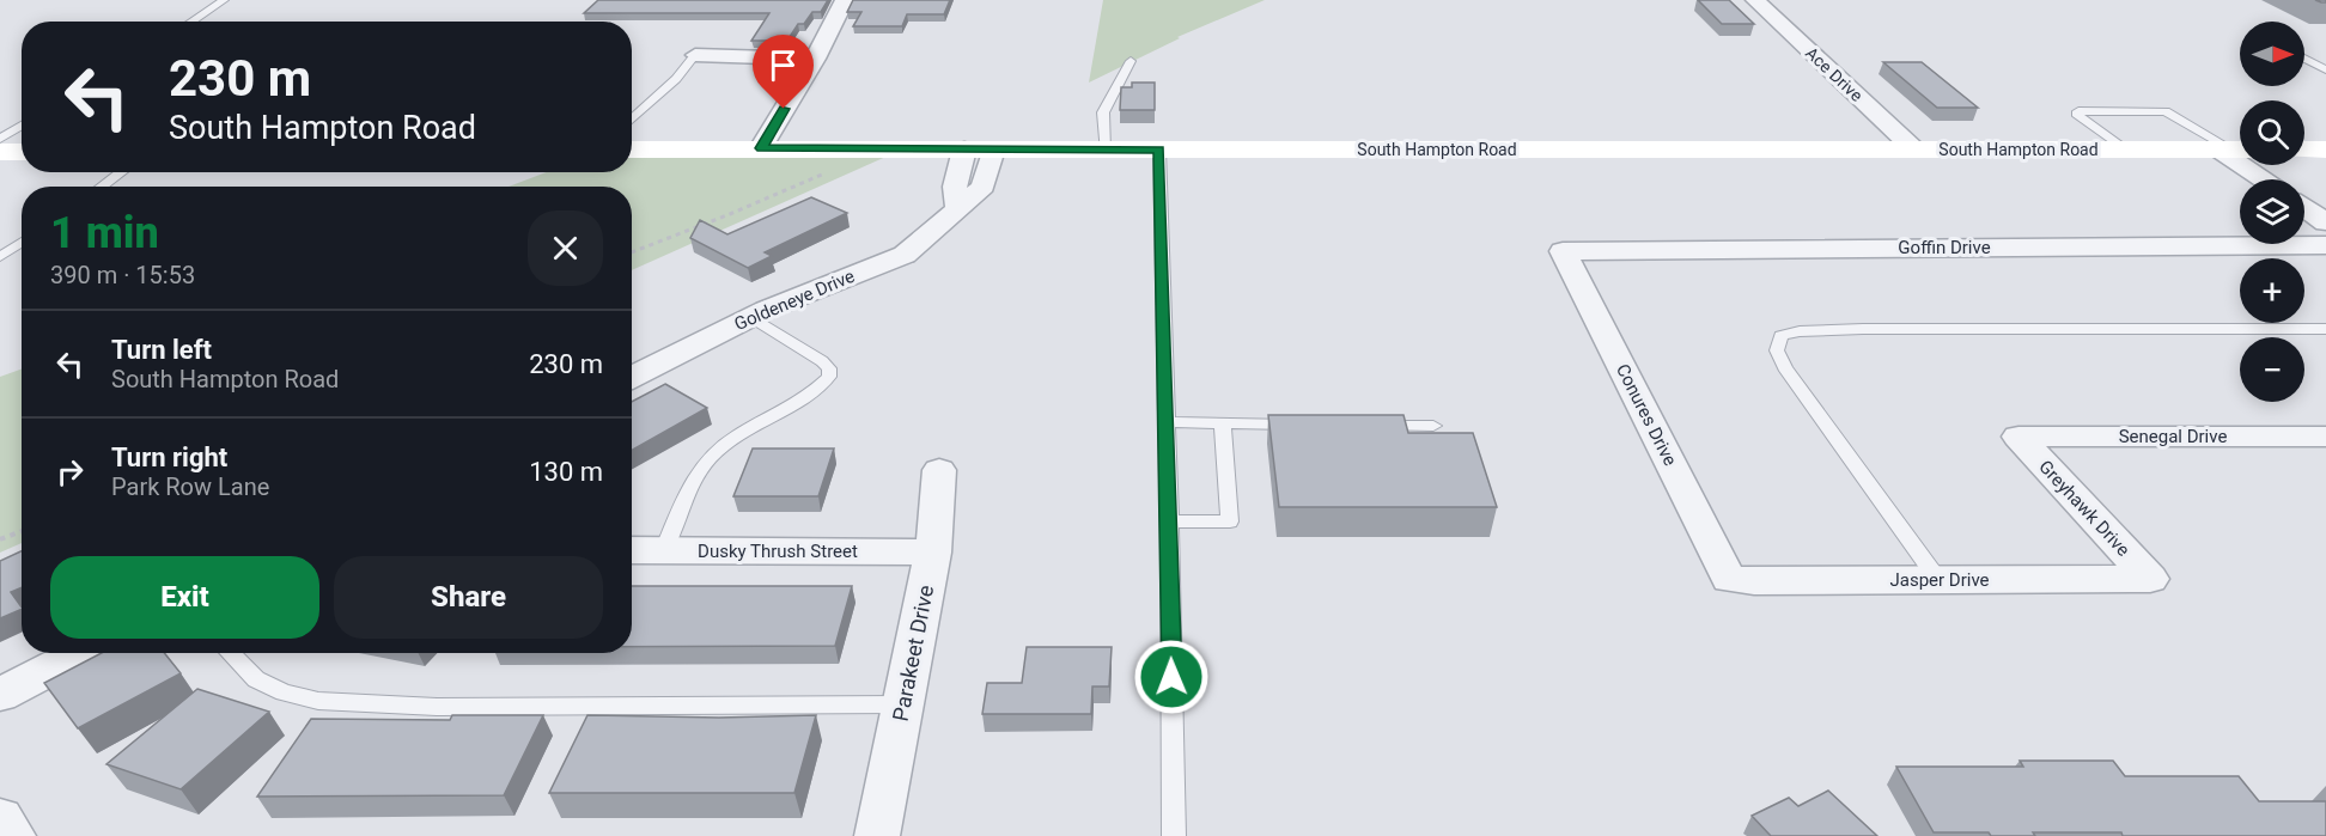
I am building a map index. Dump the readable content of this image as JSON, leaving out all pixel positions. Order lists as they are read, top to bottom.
{
  "streets": {
    "main road": ["South Hampton Road"],
    "street": [
      "Ace Drive",
      "Goffin Drive",
      "Goldeneye Drive",
      "Conures Drive",
      "Senegal Drive",
      "Greyhawk Drive",
      "Dusky Thrush Street",
      "Jasper Drive",
      "Parakeet Drive"
    ]
  },
  "crossings": [
    ["Ace Drive", "South Hampton Road"],
    ["South Hampton Road", "Goldeneye Drive"],
    ["Goffin Drive", "Conures Drive"],
    ["Conures Drive", "Jasper Drive"],
    ["Senegal Drive", "Greyhawk Drive"],
    ["Greyhawk Drive", "Jasper Drive"],
    ["Dusky Thrush Street", "Parakeet Drive"]
  ],
  "north": "right",
  "page": {
    "map_buttons": ["+", "−"],
    "turn": ["230 m", "South Hampton Road"],
    "heading": ["1 min", "390 m · 15:53"],
    "list": [
      {
        "name": "Turn left",
        "note": "South Hampton Road",
        "value": "230 m"
      },
      {
        "name": "Turn right",
        "note": "Park Row Lane",
        "value": "130 m"
      }
    ],
    "buttons": ["Exit", "Share"]
  }
}
